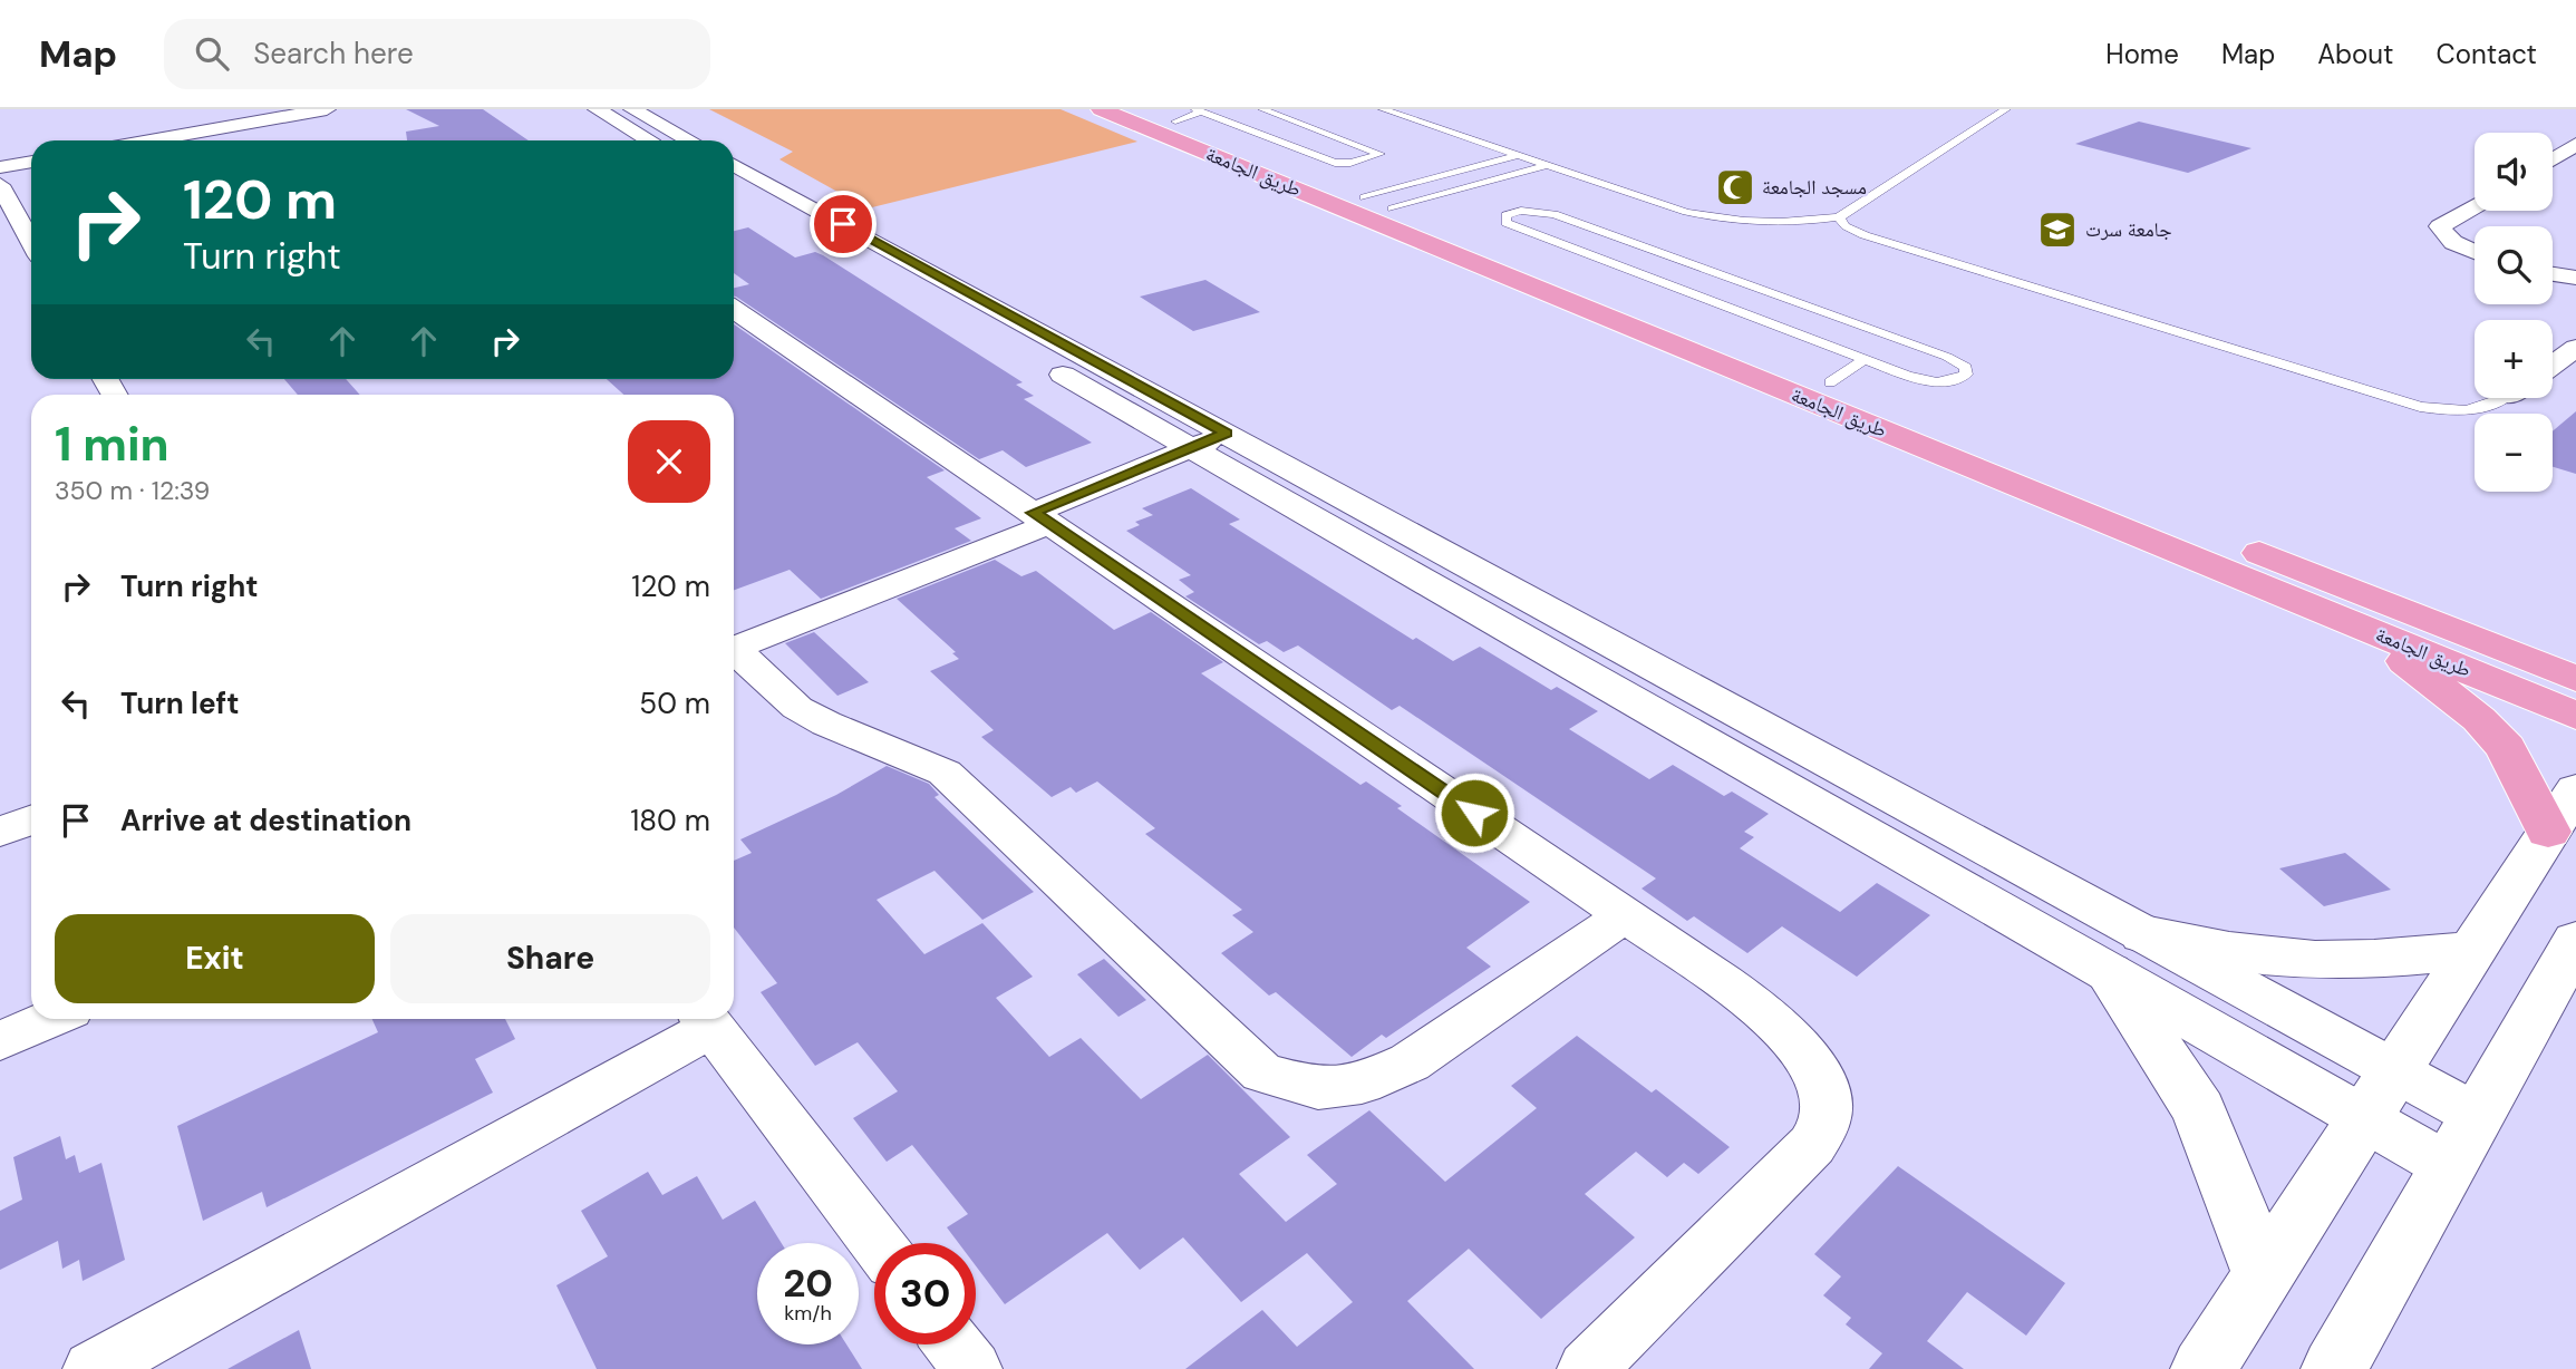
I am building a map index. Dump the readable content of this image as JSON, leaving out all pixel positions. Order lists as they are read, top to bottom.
{
  "streets": {
    "highway": ["طريق الجامعة"]
  },
  "places": {
    "mosque": ["مسجد الجامعة"],
    "school or university": ["جامعة سرت"]
  },
  "page": {
    "header": "Map",
    "search": "Search here",
    "nav": [
      "Home",
      "Map",
      "About",
      "Contact"
    ],
    "map_buttons": ["+", "−"],
    "turn": ["120 m", "Turn right"],
    "heading": ["1 min", "350 m · 12:39"],
    "list": [
      {
        "name": "Turn right",
        "value": "120 m"
      },
      {
        "name": "Turn left",
        "value": "50 m"
      },
      {
        "name": "Arrive at destination",
        "value": "180 m"
      }
    ],
    "buttons": ["Exit", "Share"],
    "speed": "20 km/h",
    "limit": "30"
  }
}
